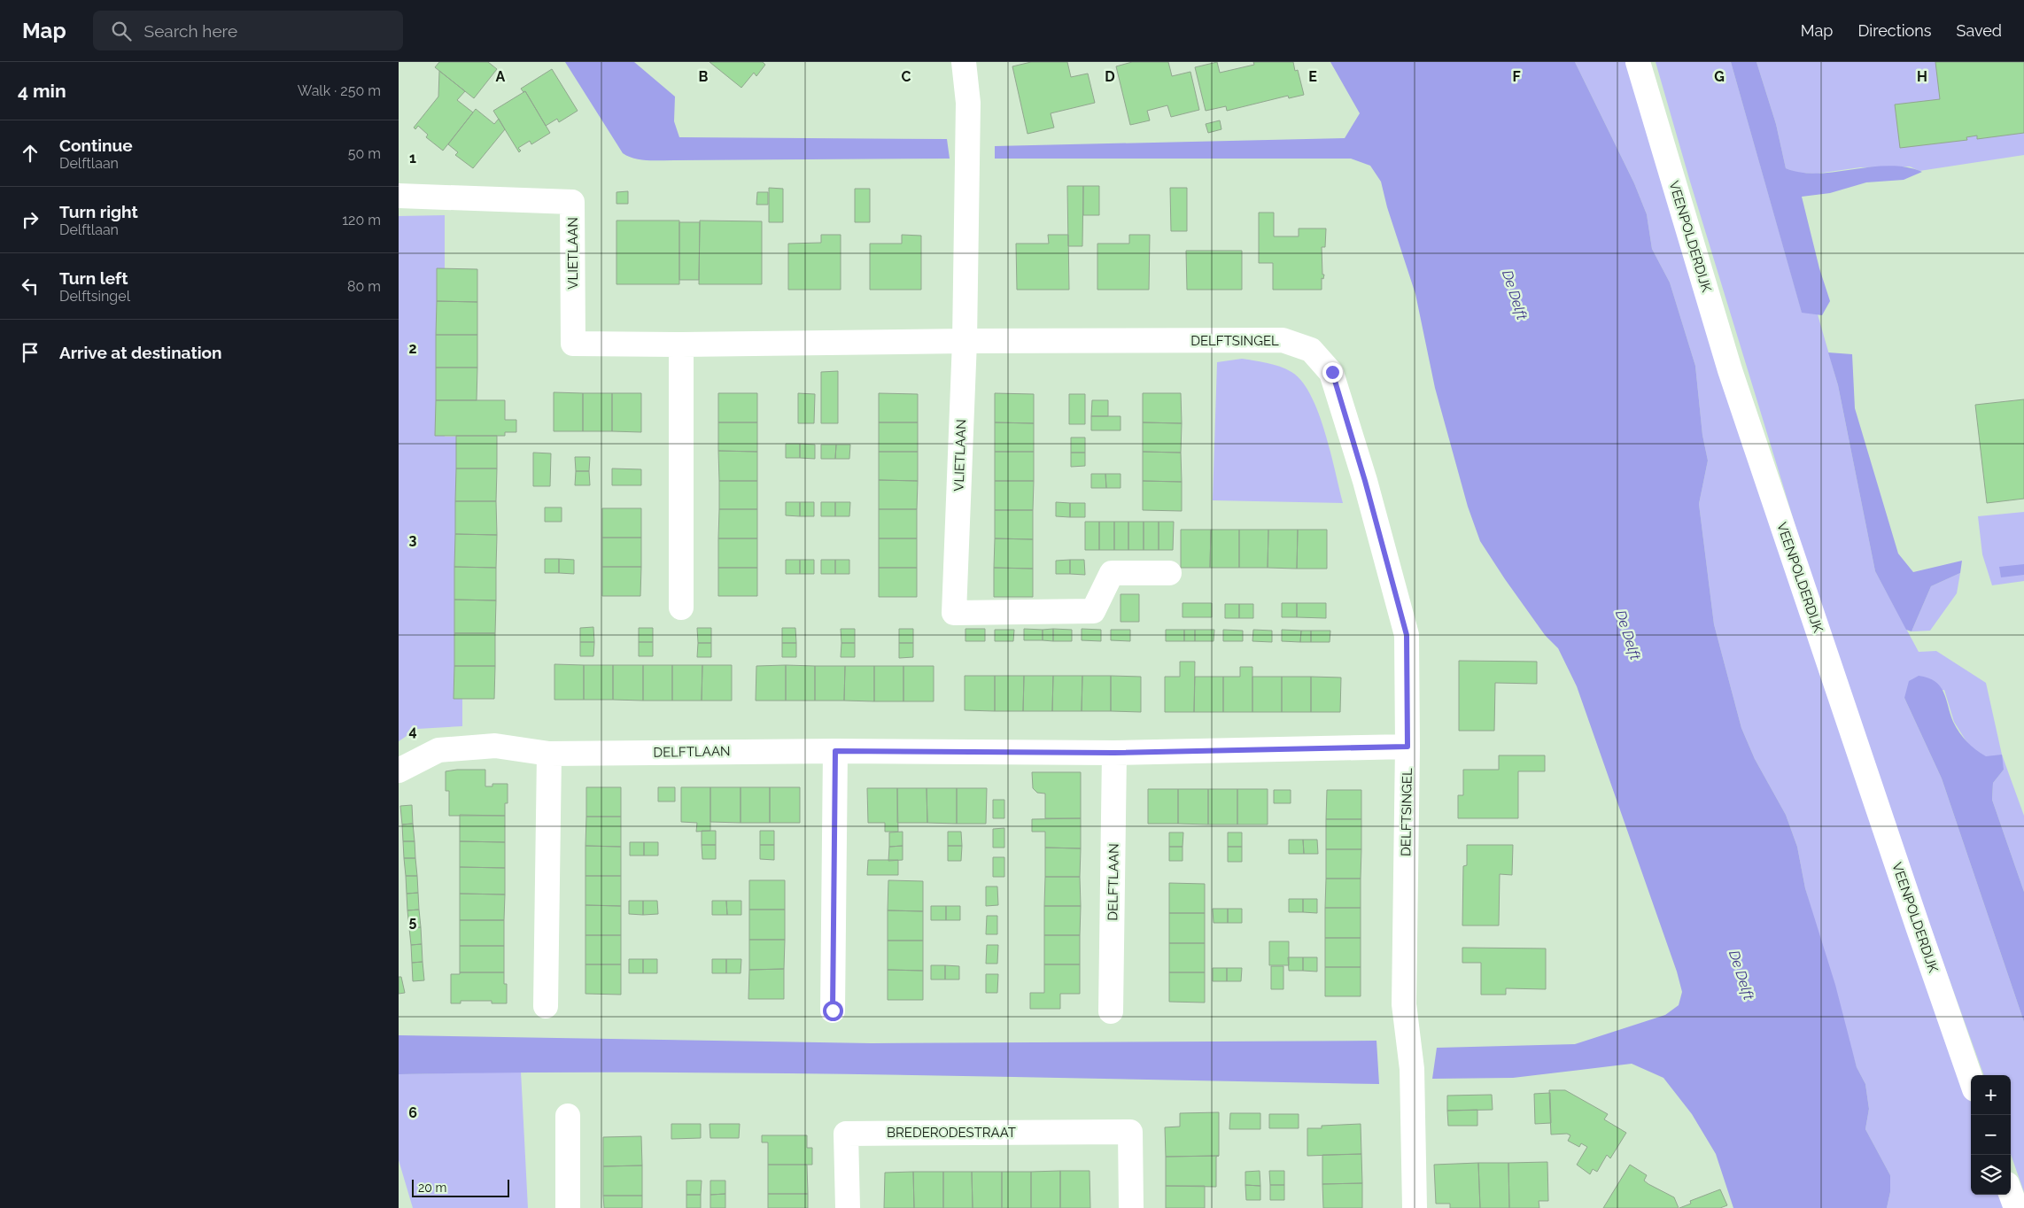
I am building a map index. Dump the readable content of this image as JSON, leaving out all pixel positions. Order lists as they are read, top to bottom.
{
  "streets": {
    "street": [
      "VEENPOLDERDIJK",
      "VLIETLAAN",
      "DELFTSINGEL",
      "DELFTLAAN",
      "BREDERODESTRAAT"
    ]
  },
  "crossings": [
    ["VLIETLAAN", "DELFTSINGEL"],
    ["DELFTSINGEL", "DELFTLAAN"]
  ],
  "water": ["De Delft"],
  "scale_bar": "20 m",
  "page": {
    "header": "Map",
    "search": "Search here",
    "nav": ["Map", "Directions", "Saved"],
    "heading": ["4 min", "Walk · 250 m"],
    "list": [
      ["Continue", "Delftlaan", "50 m"],
      ["Turn right", "Delftlaan", "120 m"],
      ["Turn left", "Delftsingel", "80 m"],
      "Arrive at destination"
    ],
    "map_buttons": ["+", "−"],
    "scale": "20 m"
  },
  "grid": {
    "columns": [
      "A",
      "B",
      "C",
      "D",
      "E",
      "F",
      "G",
      "H"
    ],
    "rows": [
      "1",
      "2",
      "3",
      "4",
      "5",
      "6"
    ]
  }
}
